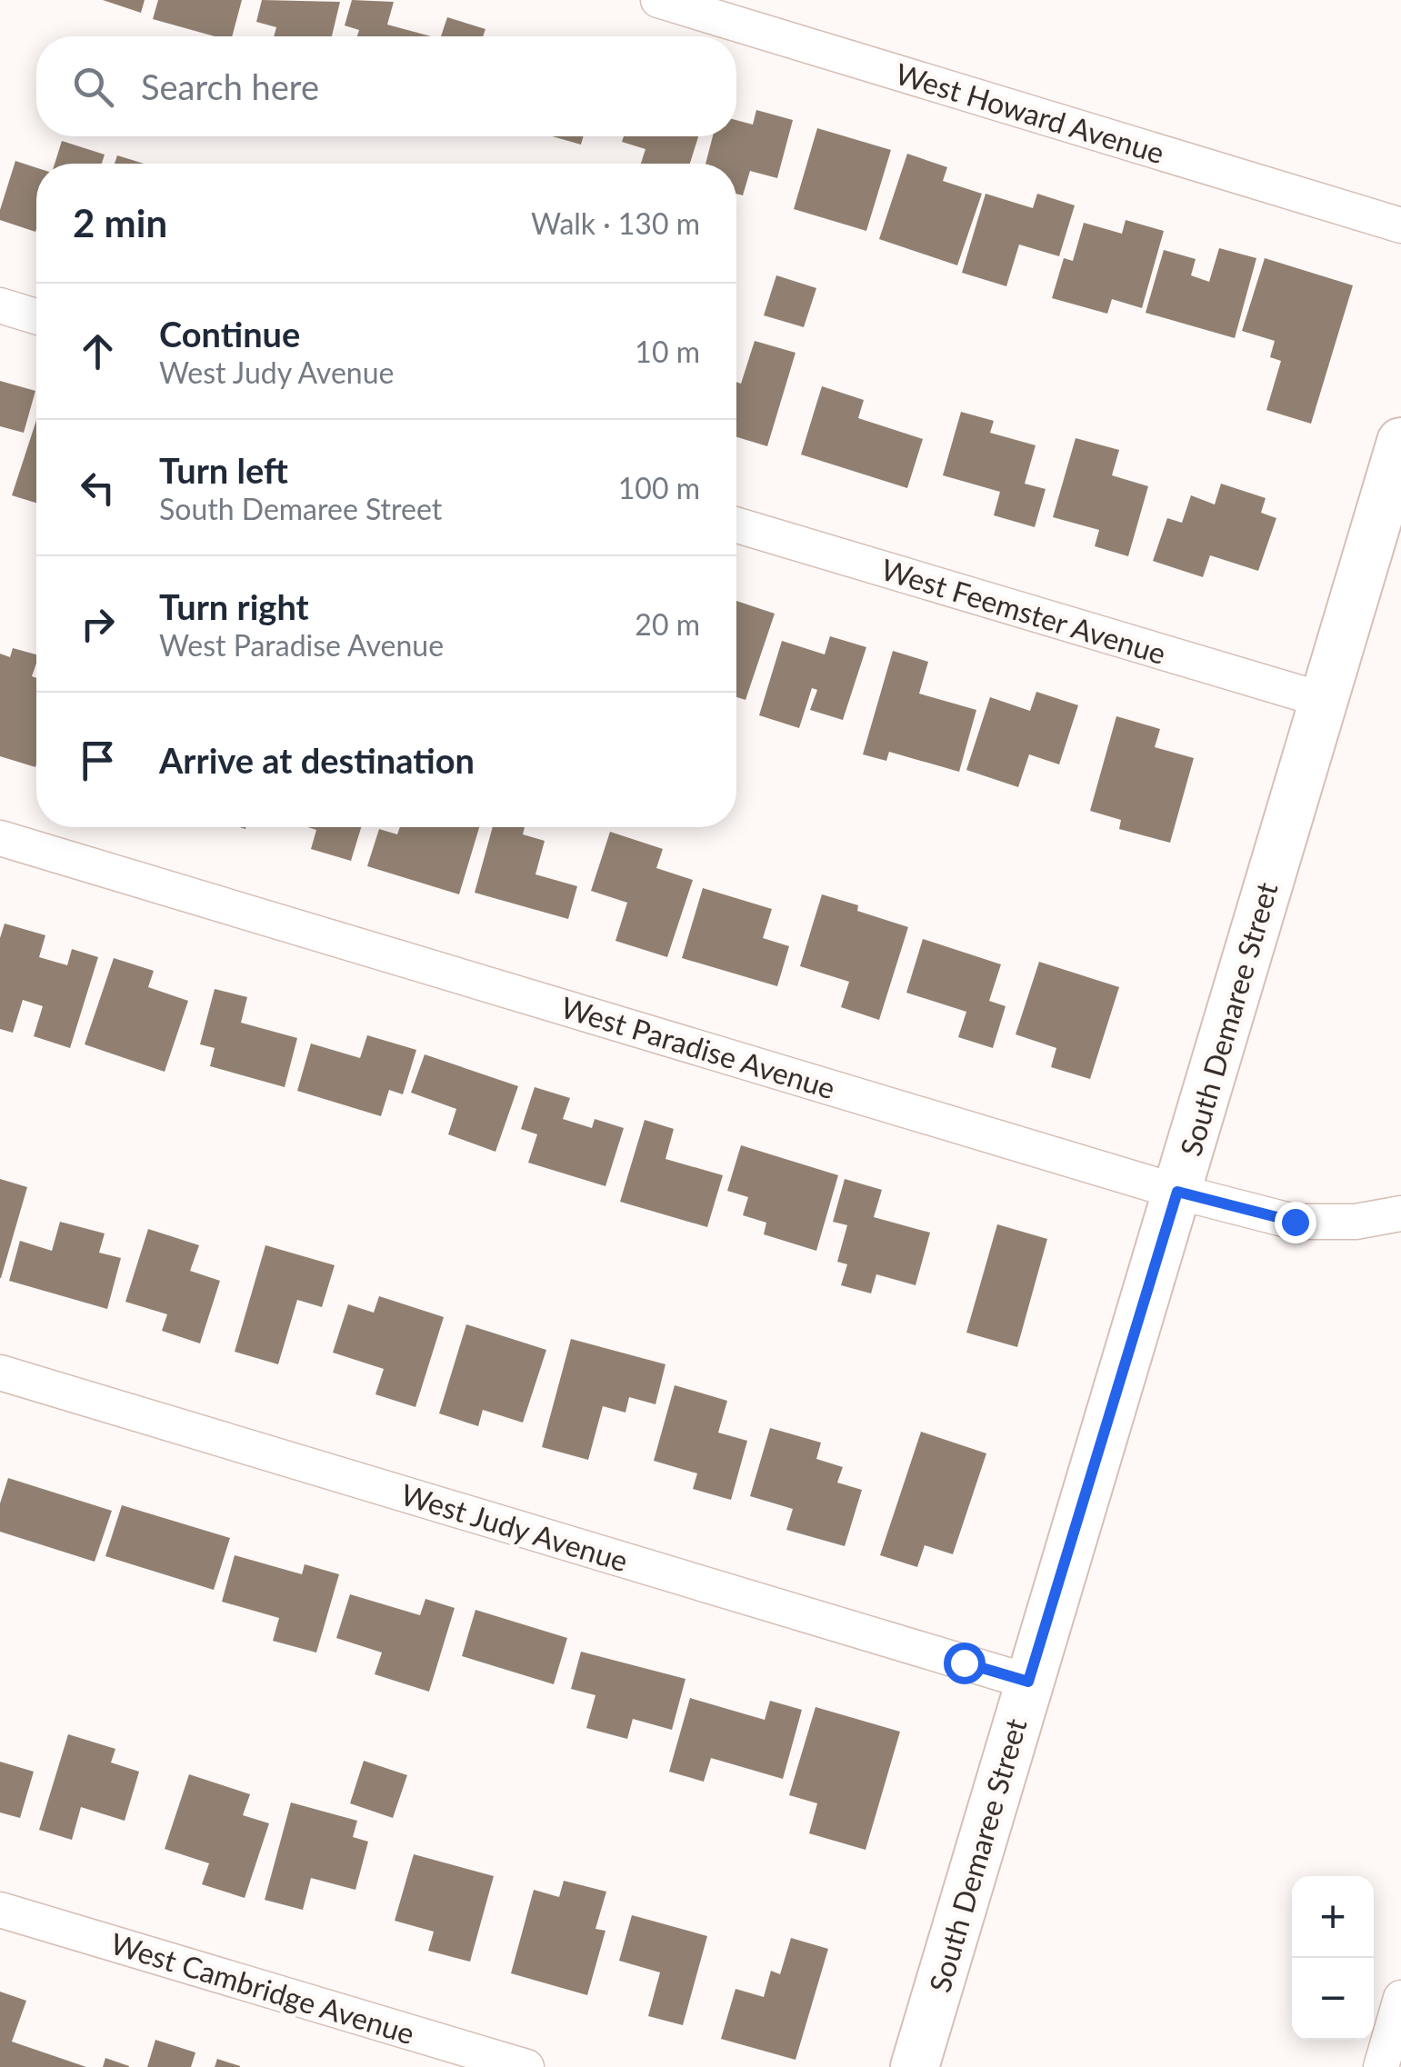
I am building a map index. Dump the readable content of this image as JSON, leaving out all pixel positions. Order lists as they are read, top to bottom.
{
  "streets": {
    "main road": ["South Demaree Street"],
    "street": [
      "West Howard Avenue",
      "West Feemster Avenue",
      "West Paradise Avenue",
      "West Judy Avenue",
      "West Cambridge Avenue"
    ]
  },
  "crossings": [
    ["West Feemster Avenue", "South Demaree Street"],
    ["South Demaree Street", "West Paradise Avenue"],
    ["South Demaree Street", "West Judy Avenue"]
  ],
  "page": {
    "search": "Search here",
    "heading": ["2 min", "Walk · 130 m"],
    "list": [
      ["Continue", "West Judy Avenue", "10 m"],
      ["Turn left", "South Demaree Street", "100 m"],
      ["Turn right", "West Paradise Avenue", "20 m"],
      "Arrive at destination"
    ],
    "map_buttons": ["+", "−"]
  }
}
